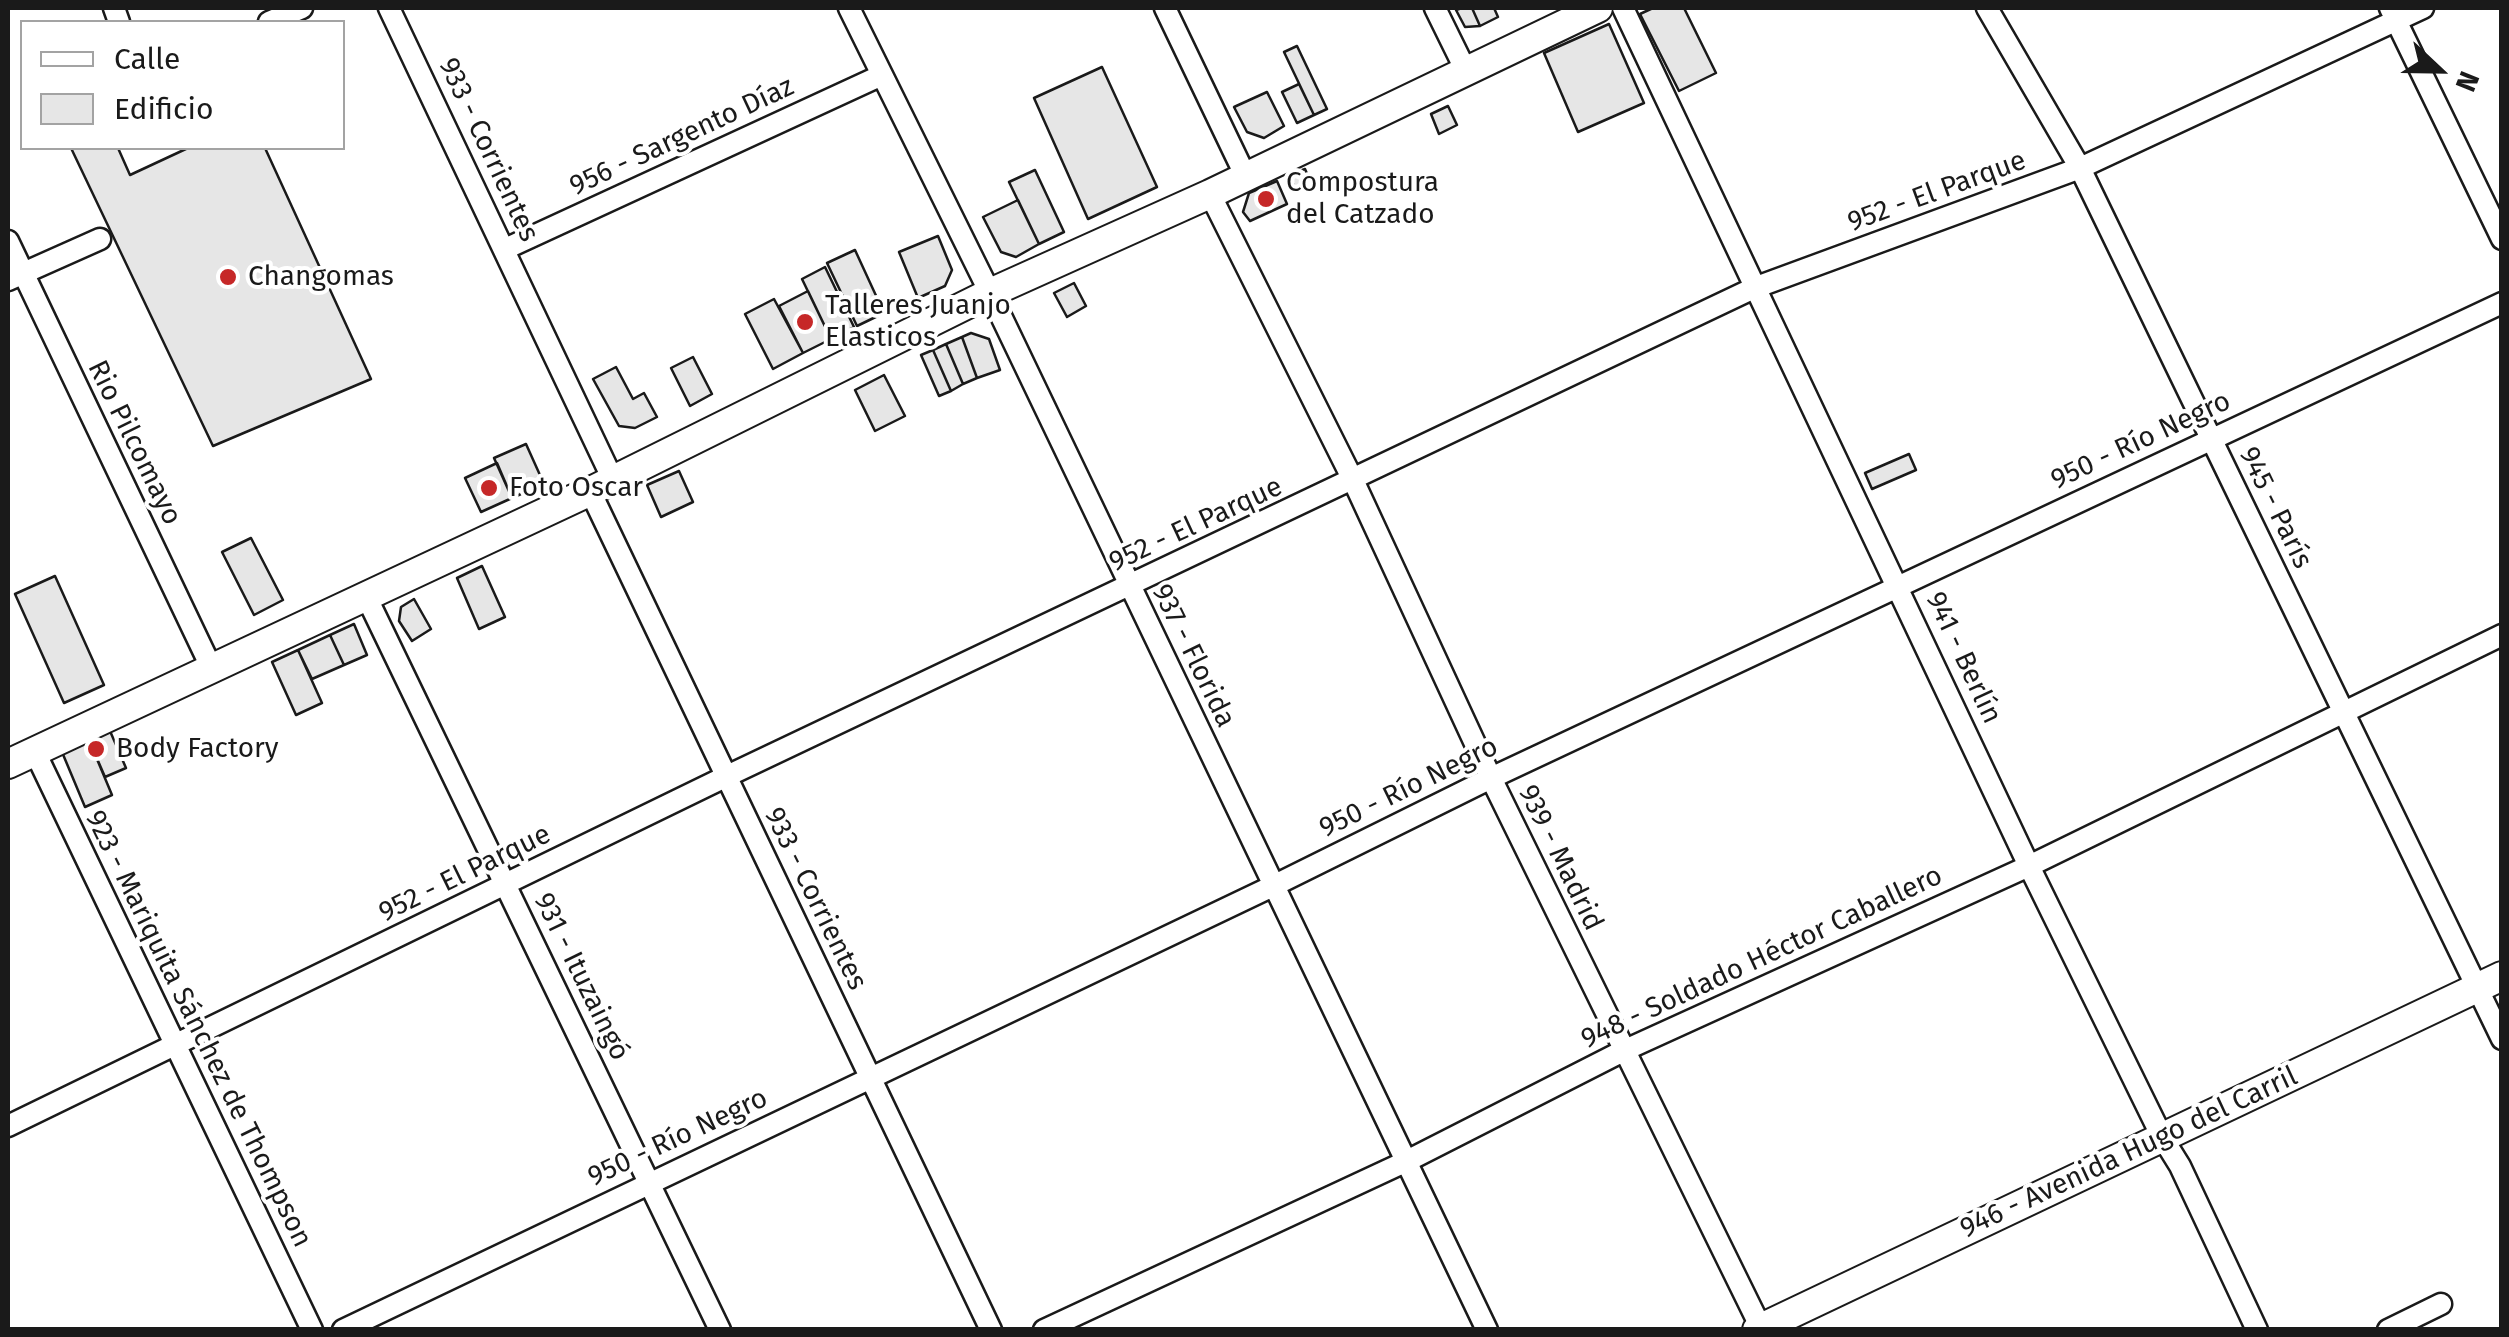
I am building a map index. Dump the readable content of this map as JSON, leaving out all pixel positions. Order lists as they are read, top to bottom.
{
  "streets": {
    "main road": ["946 - Avenida Hugo del Carril"],
    "street": [
      "956 - Sargento Díaz",
      "933 - Corrientes",
      "952 - El Parque",
      "950 - Río Negro",
      "Rio Pilcomayo",
      "945 - París",
      "937 - Florida",
      "941 - Berlín",
      "939 - Madrid",
      "948 - Soldado Héctor Caballero",
      "931 - Ituzaingó",
      "923 - Mariquita Sánchez de Thompson"
    ]
  },
  "crossings": [
    ["956 - Sargento Díaz", "933 - Corrientes"],
    ["956 - Sargento Díaz", "937 - Florida"],
    ["933 - Corrientes", "952 - El Parque"],
    ["933 - Corrientes", "950 - Río Negro"],
    ["952 - El Parque", "945 - París"],
    ["952 - El Parque", "937 - Florida"],
    ["952 - El Parque", "941 - Berlín"],
    ["952 - El Parque", "939 - Madrid"],
    ["952 - El Parque", "931 - Ituzaingó"],
    ["952 - El Parque", "923 - Mariquita Sánchez de Thompson"],
    ["950 - Río Negro", "945 - París"],
    ["950 - Río Negro", "937 - Florida"],
    ["950 - Río Negro", "941 - Berlín"],
    ["950 - Río Negro", "939 - Madrid"],
    ["950 - Río Negro", "931 - Ituzaingó"],
    ["945 - París", "948 - Soldado Héctor Caballero"],
    ["945 - París", "946 - Avenida Hugo del Carril"],
    ["937 - Florida", "948 - Soldado Héctor Caballero"],
    ["941 - Berlín", "948 - Soldado Héctor Caballero"],
    ["941 - Berlín", "946 - Avenida Hugo del Carril"],
    ["939 - Madrid", "948 - Soldado Héctor Caballero"],
    ["939 - Madrid", "946 - Avenida Hugo del Carril"]
  ],
  "places": [
    "Compostura del Catzado",
    "Changomas",
    "Talleres Juanjo Elasticos",
    "Foto Oscar",
    "Body Factory"
  ],
  "legend": ["Calle", "Edificio"],
  "north": "right"
}
